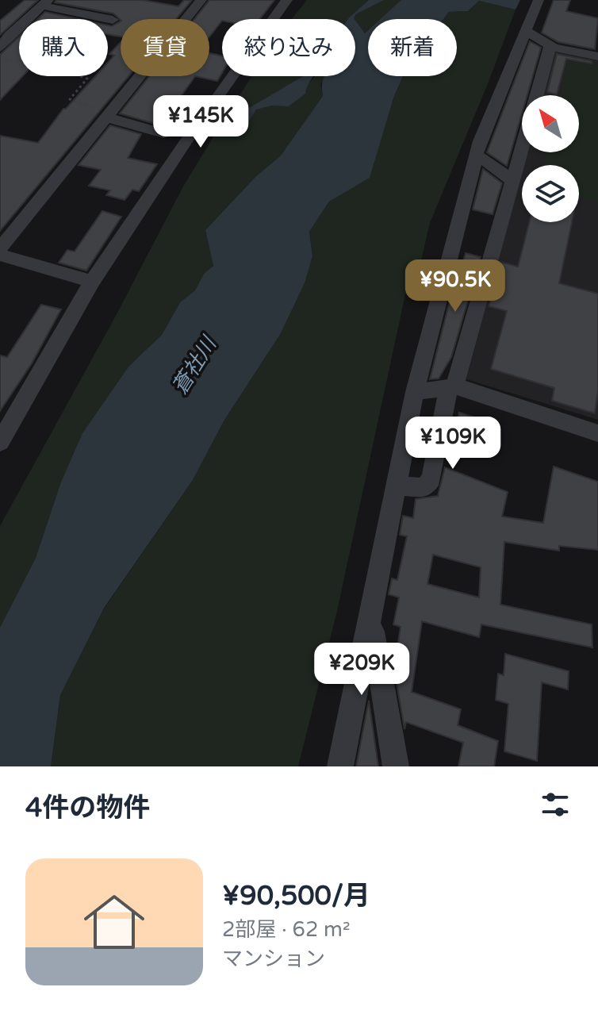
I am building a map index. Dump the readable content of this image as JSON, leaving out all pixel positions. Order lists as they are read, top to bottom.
{
  "water": ["蒼社川"],
  "north": "top left",
  "page": {
    "chip": [
      "購入",
      "賃貸",
      "絞り込み",
      "新着"
    ],
    "price": [
      "¥145K",
      "¥90.5K",
      "¥109K",
      "¥209K"
    ],
    "heading": "4件の物件",
    "list": [
      {
        "name": "¥90,500/月",
        "note": "2部屋 · 62 m² · マンション"
      }
    ]
  }
}
